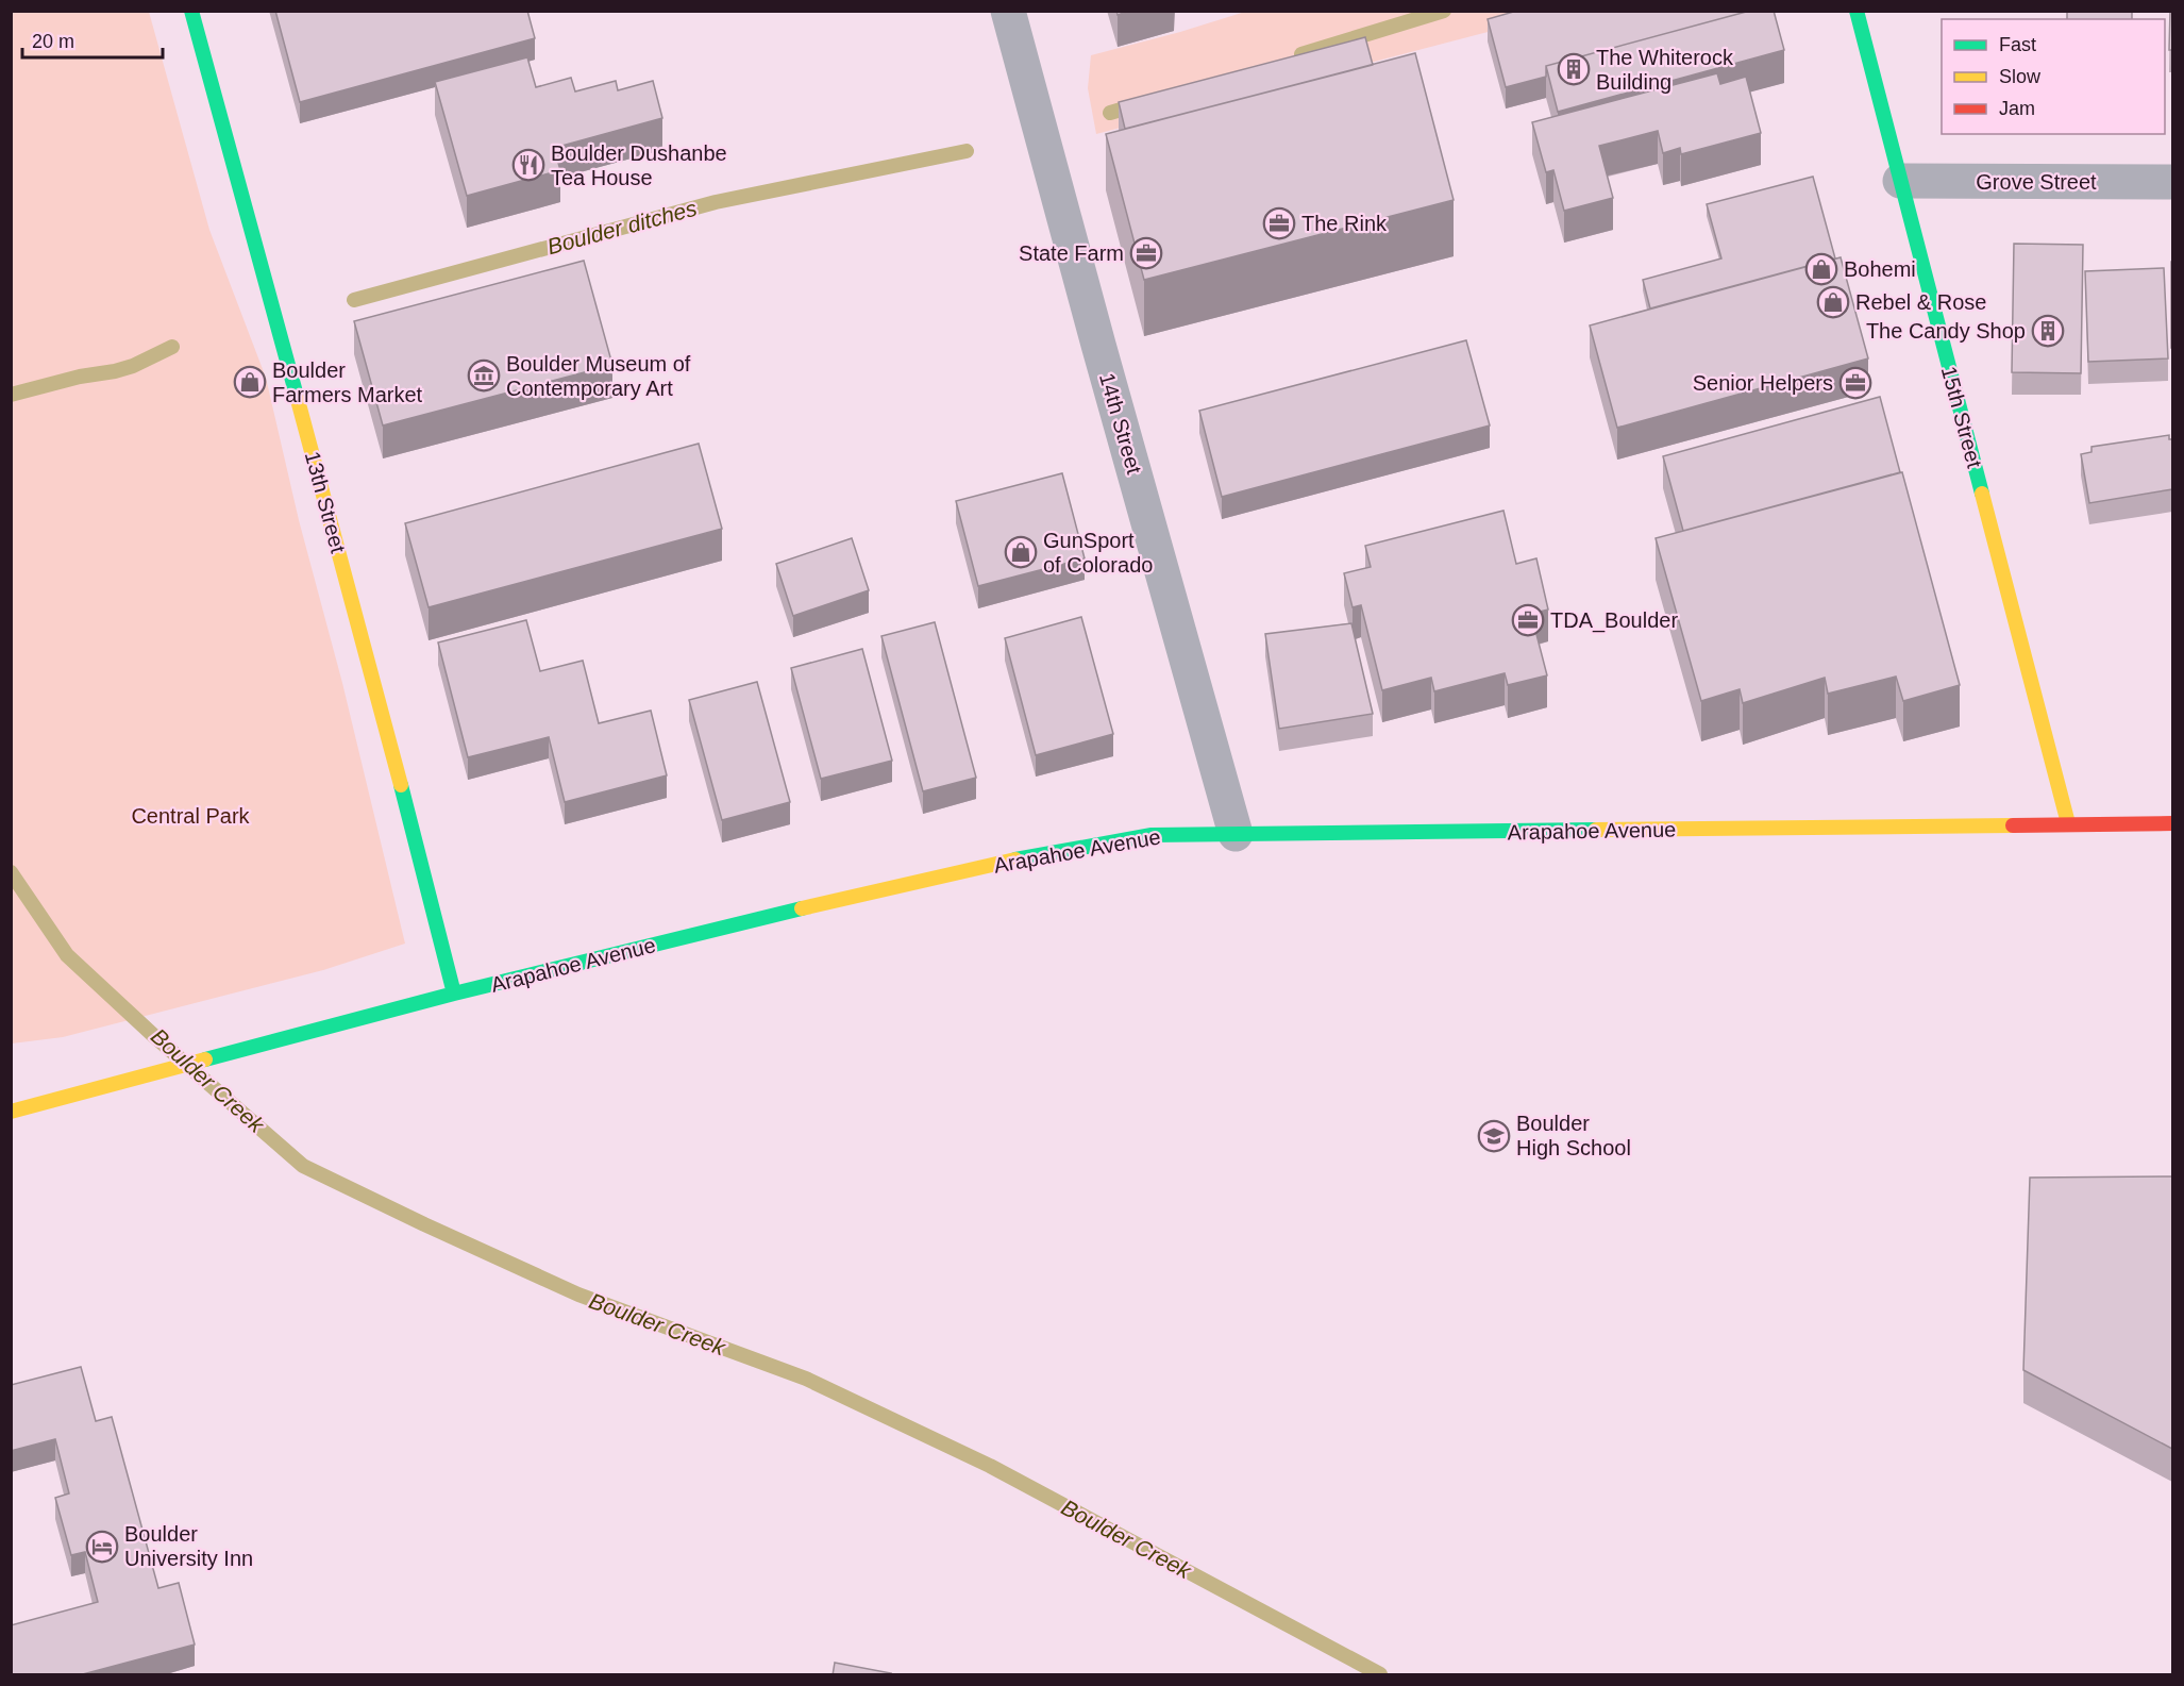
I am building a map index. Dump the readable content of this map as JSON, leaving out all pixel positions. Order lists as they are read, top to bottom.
{
  "streets": {
    "main road": ["15th Street", "13th Street", "Arapahoe Avenue"],
    "street": ["Grove Street", "14th Street"]
  },
  "crossings": [
    ["Grove Street", "15th Street"],
    ["15th Street", "Arapahoe Avenue"],
    ["14th Street", "Arapahoe Avenue"],
    ["13th Street", "Arapahoe Avenue"]
  ],
  "water": ["Boulder ditches", "Boulder Creek"],
  "parks": ["Central Park"],
  "places": {
    "building": ["The Whiterock Building", "The Candy Shop"],
    "restaurant": ["Boulder Dushanbe Tea House"],
    "office": [
      "The Rink",
      "State Farm",
      "Senior Helpers",
      "TDA_Boulder"
    ],
    "shop": [
      "Bohemi",
      "Rebel & Rose",
      "Boulder Farmers Market",
      "GunSport of Colorado"
    ],
    "museum": ["Boulder Museum of Contemporary Art"],
    "school or university": ["Boulder High School"],
    "hotel": ["Boulder University Inn"]
  },
  "legend": ["Fast", "Slow", "Jam"],
  "scale_bar": "20 m"
}
